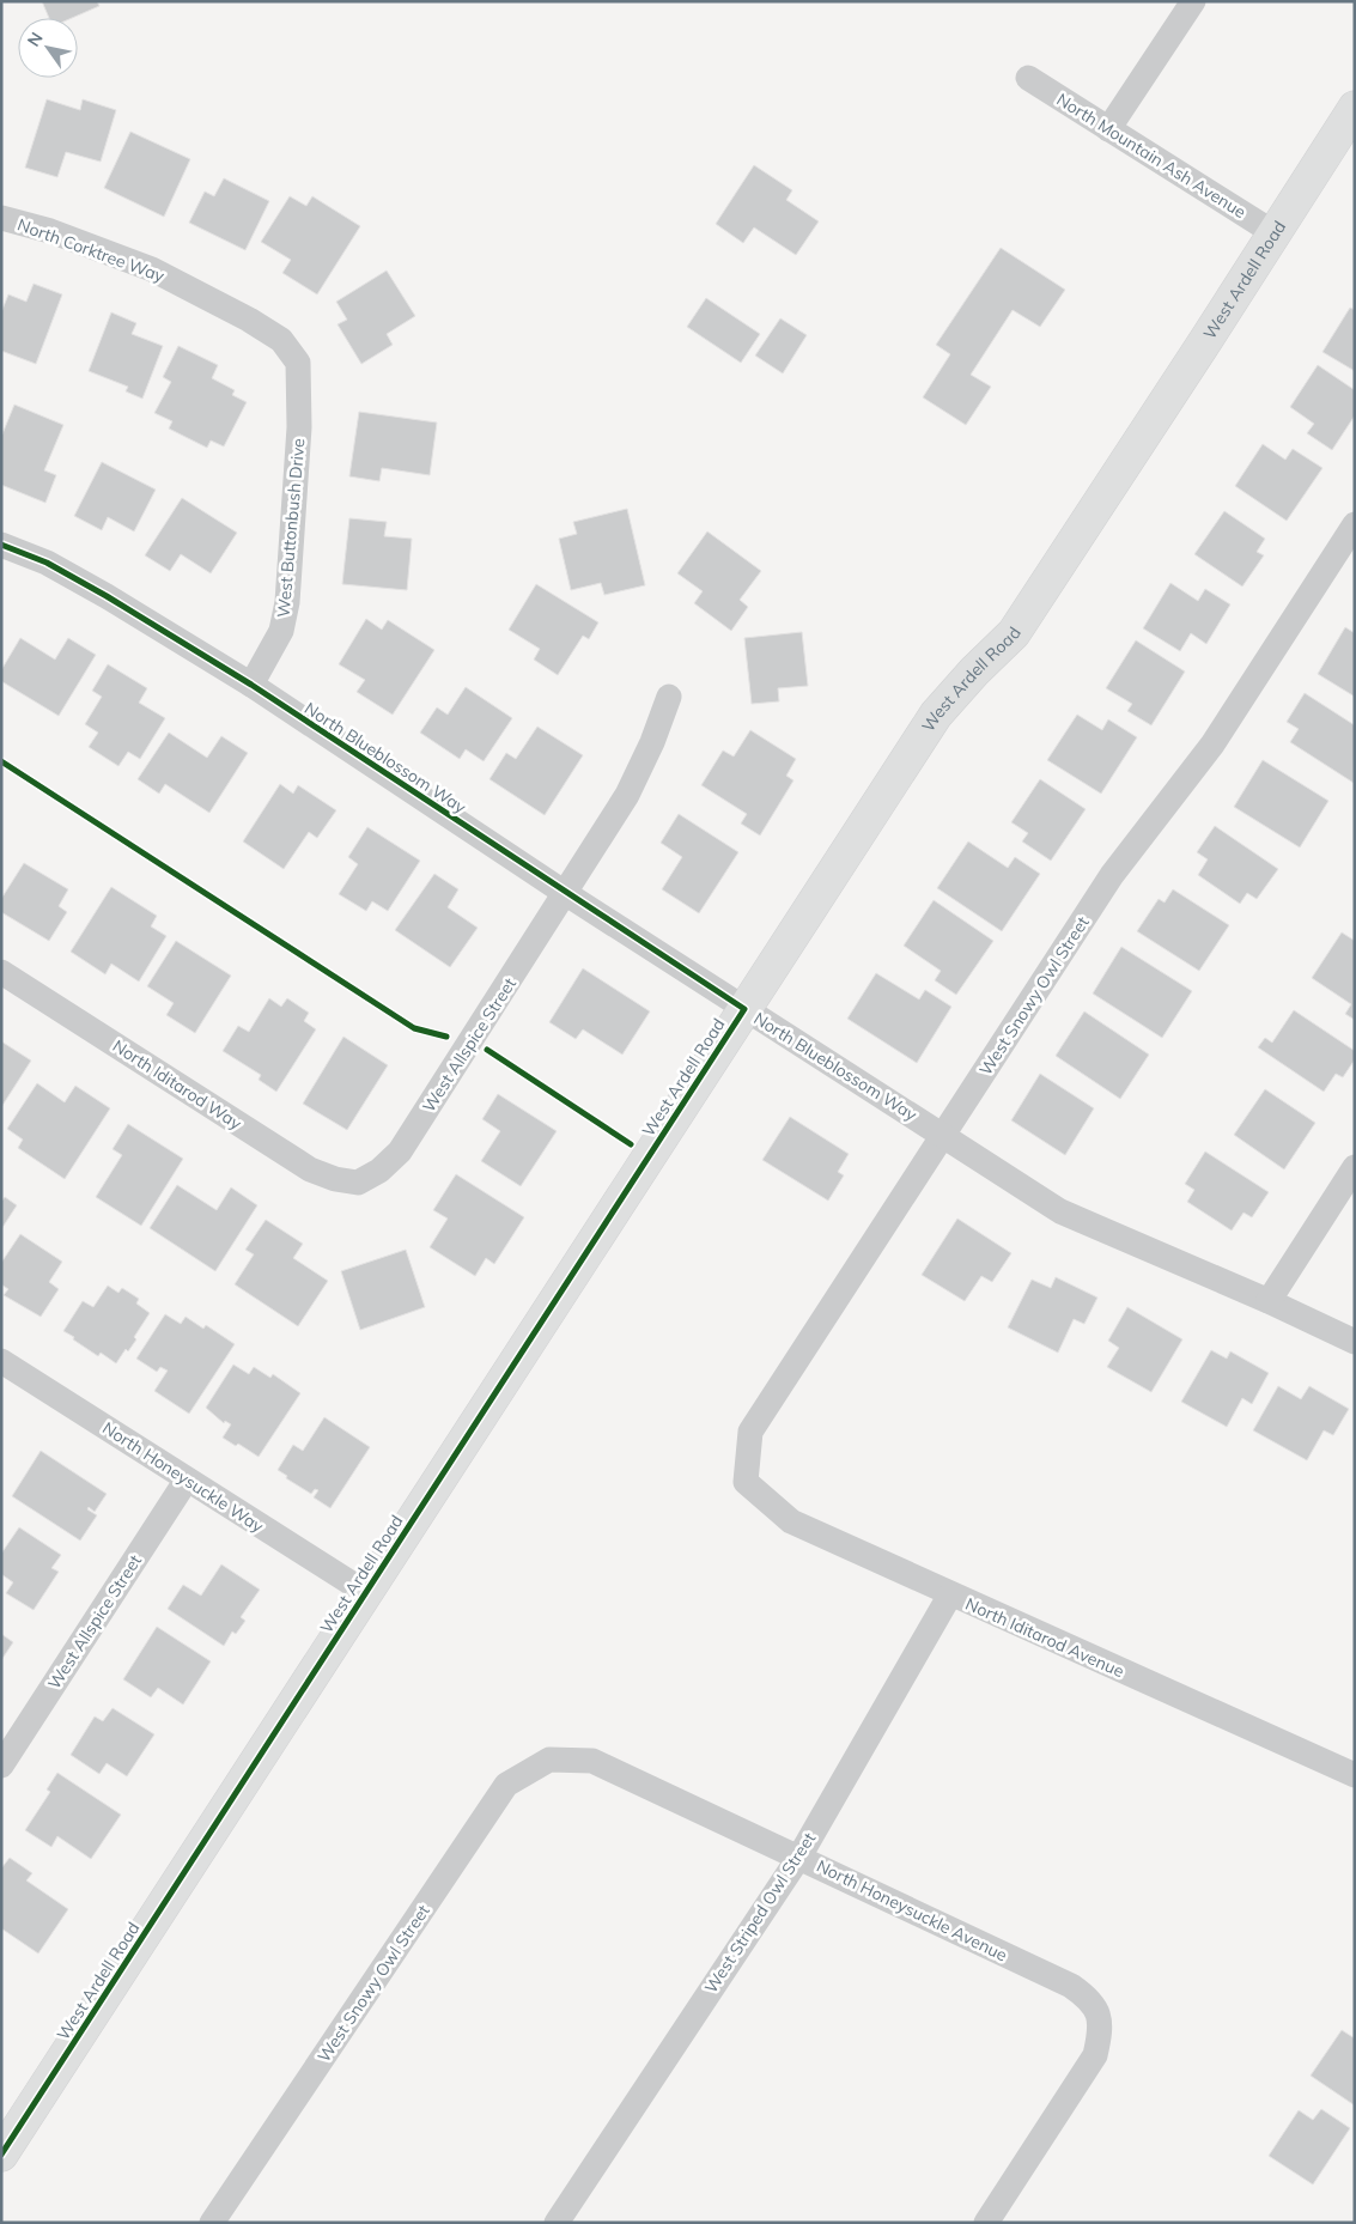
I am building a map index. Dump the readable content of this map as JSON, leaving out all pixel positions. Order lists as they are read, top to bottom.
{
  "streets": {
    "street": [
      "North Mountain Ash Avenue",
      "North Corktree Way",
      "West Ardell Road",
      "West Buttonbush Drive",
      "North Blueblossom Way",
      "West Snowy Owl Street",
      "West Allspice Street",
      "North Iditarod Way",
      "North Honeysuckle Way",
      "North Iditarod Avenue",
      "North Honeysuckle Avenue",
      "West Striped Owl Street"
    ]
  },
  "crossings": [
    ["North Mountain Ash Avenue", "West Ardell Road"],
    ["North Corktree Way", "West Buttonbush Drive"],
    ["West Ardell Road", "North Blueblossom Way"],
    ["West Ardell Road", "North Honeysuckle Way"],
    ["West Buttonbush Drive", "North Blueblossom Way"],
    ["North Blueblossom Way", "West Snowy Owl Street"],
    ["North Blueblossom Way", "West Allspice Street"],
    ["West Snowy Owl Street", "North Iditarod Avenue"],
    ["West Snowy Owl Street", "North Honeysuckle Avenue"],
    ["West Allspice Street", "North Iditarod Way"],
    ["West Allspice Street", "North Honeysuckle Way"],
    ["North Iditarod Avenue", "West Striped Owl Street"],
    ["North Honeysuckle Avenue", "West Striped Owl Street"]
  ],
  "north": "top left"
}
